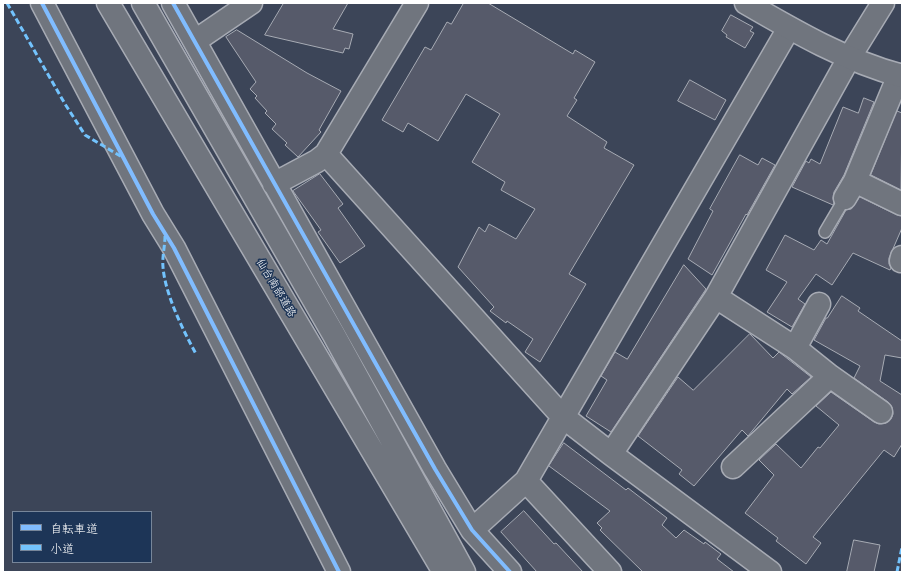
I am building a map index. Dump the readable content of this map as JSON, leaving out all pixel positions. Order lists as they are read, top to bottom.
{
  "streets": {
    "main road": ["仙台南部道路"]
  },
  "legend": ["自転車道", "小道"]
}
